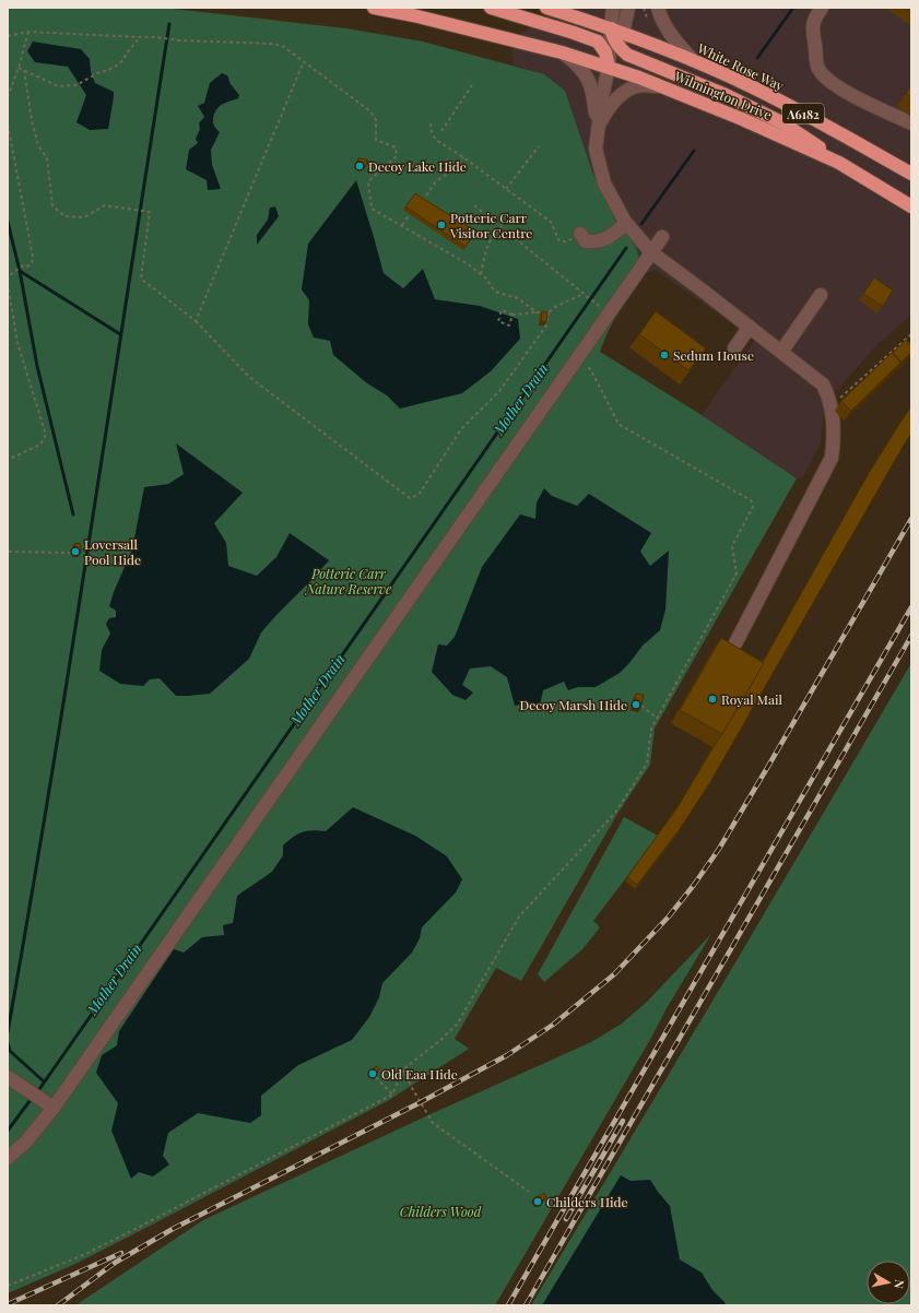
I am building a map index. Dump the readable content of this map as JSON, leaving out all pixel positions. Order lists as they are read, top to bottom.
{
  "streets": {
    "highway": ["White Rose Way", "Wilmington Drive", "A6182"]
  },
  "water": ["Mother Drain"],
  "parks": ["Potteric Carr Nature Reserve", "Childers Wood"],
  "places": [
    "Decoy Lake Hide",
    "Potteric Carr Visitor Centre",
    "Sedum House",
    "Loversall Pool Hide",
    "Royal Mail",
    "Decoy Marsh Hide",
    "Old Eaa Hide",
    "Childers Hide"
  ],
  "north": "right"
}
